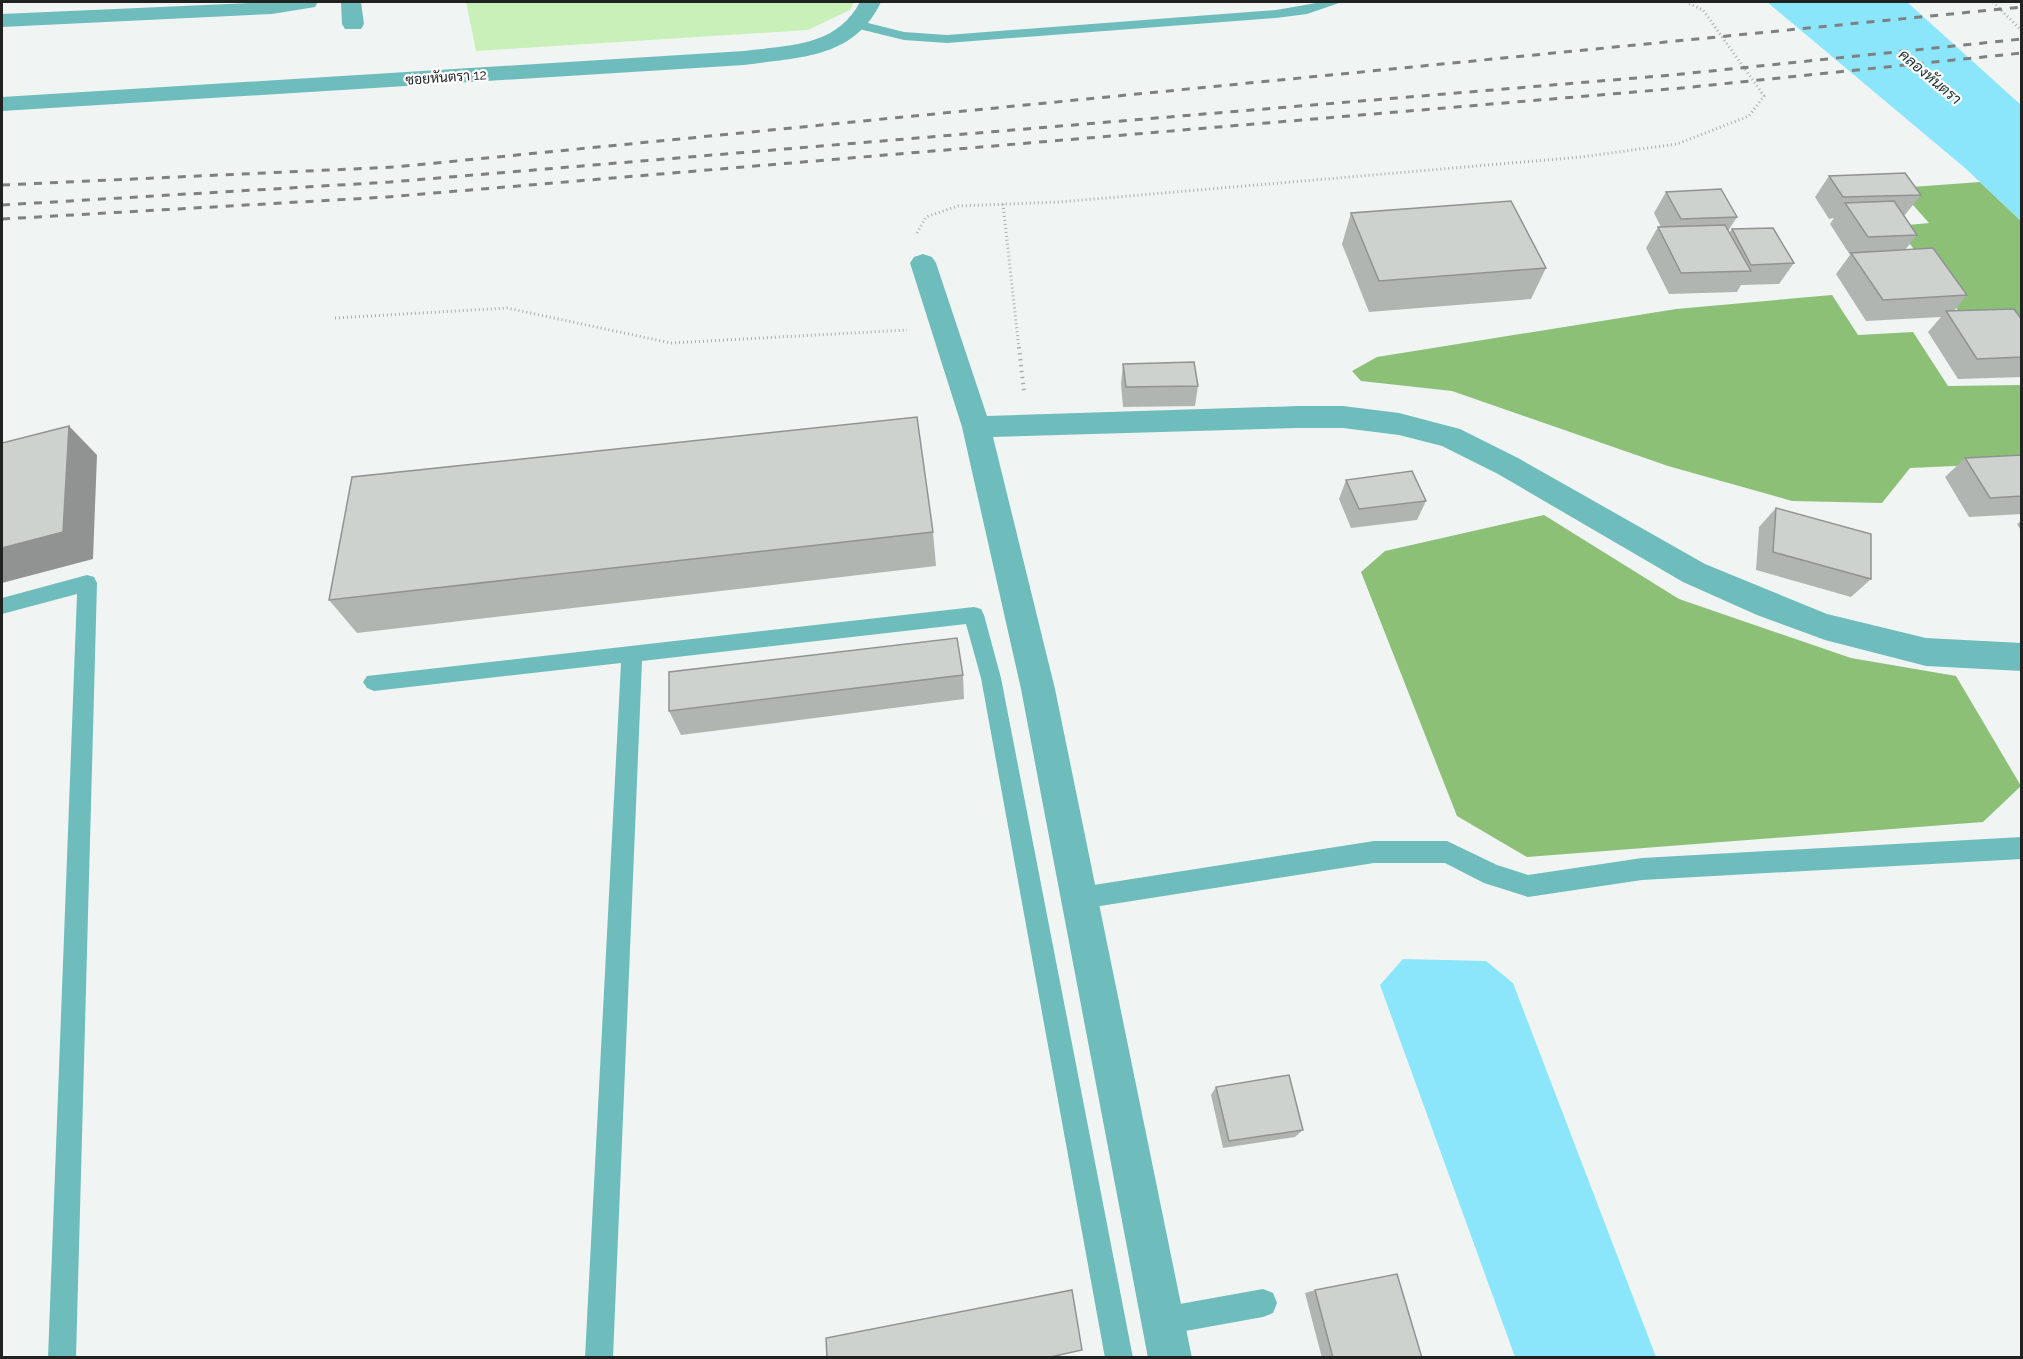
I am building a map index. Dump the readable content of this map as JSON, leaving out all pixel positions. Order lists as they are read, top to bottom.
{
  "streets": {
    "street": ["ซอยหันตรา 12"]
  },
  "water": ["คลองหันตรา"]
}
